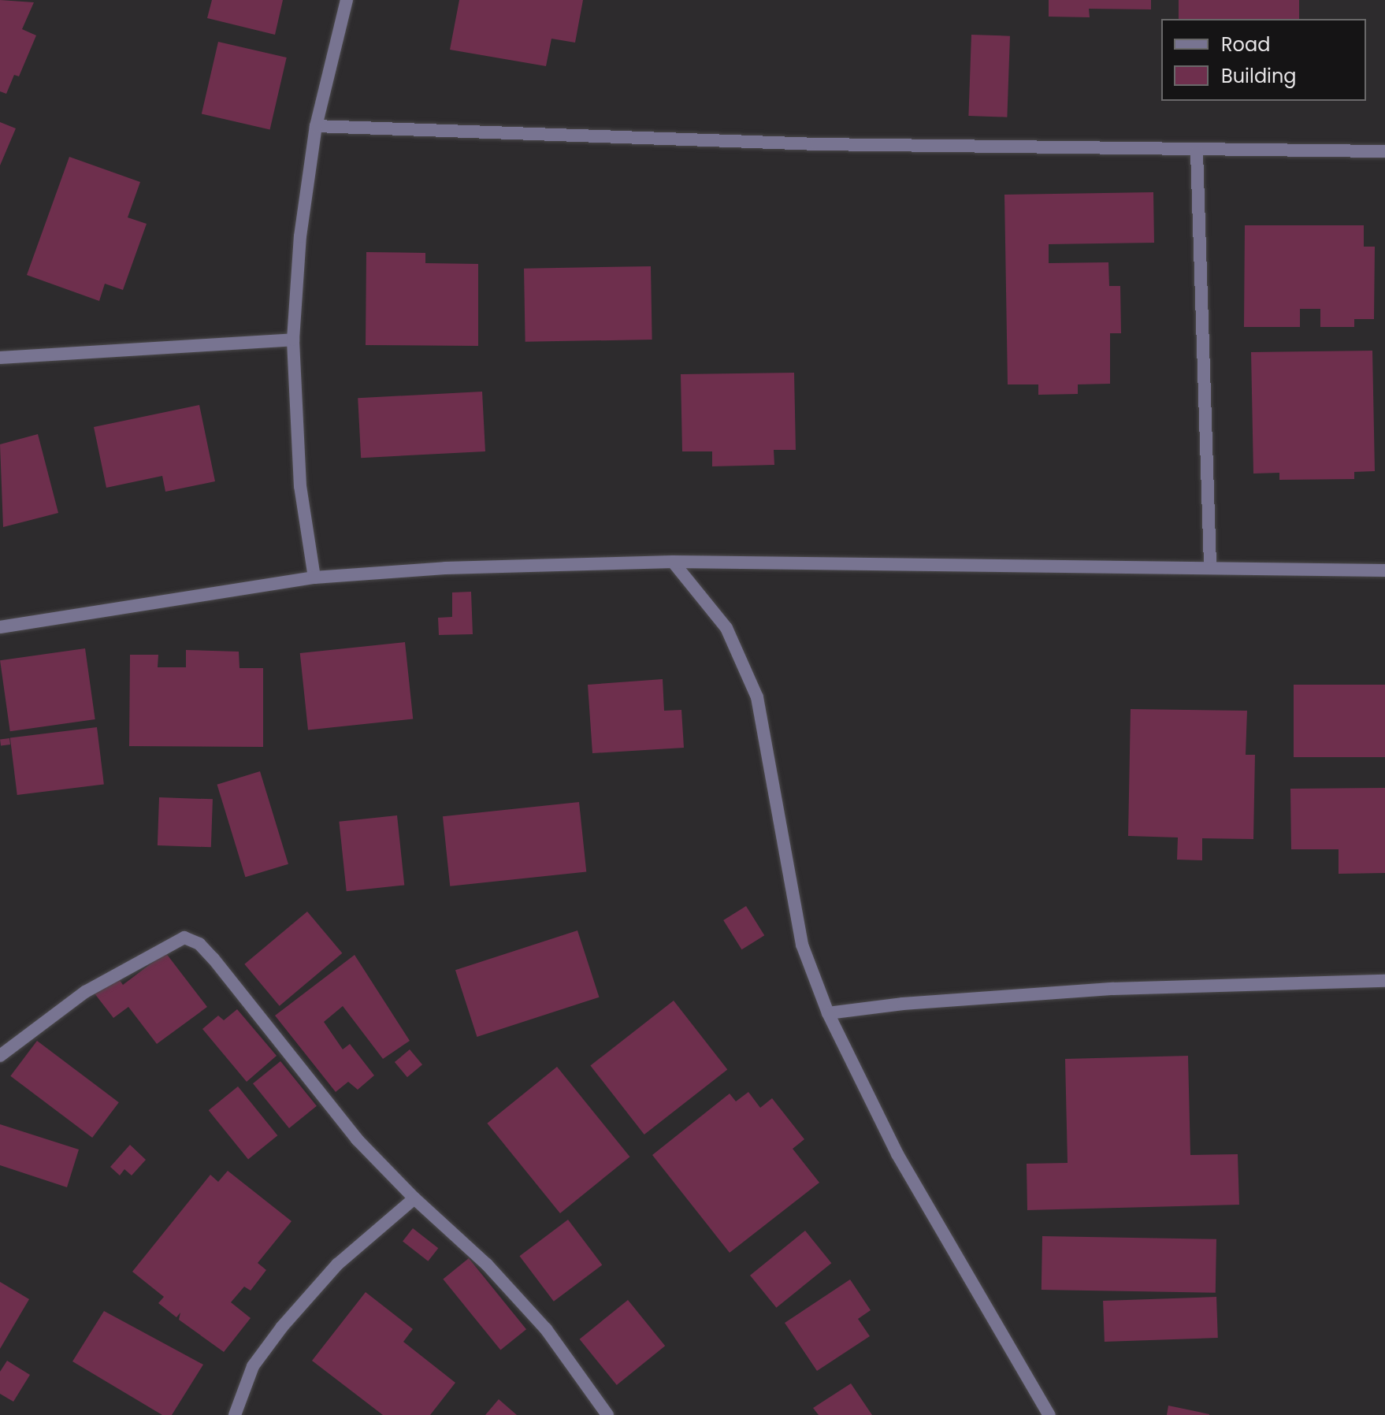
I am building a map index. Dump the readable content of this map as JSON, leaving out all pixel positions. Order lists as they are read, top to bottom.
{
  "legend": ["Road", "Building"]
}
